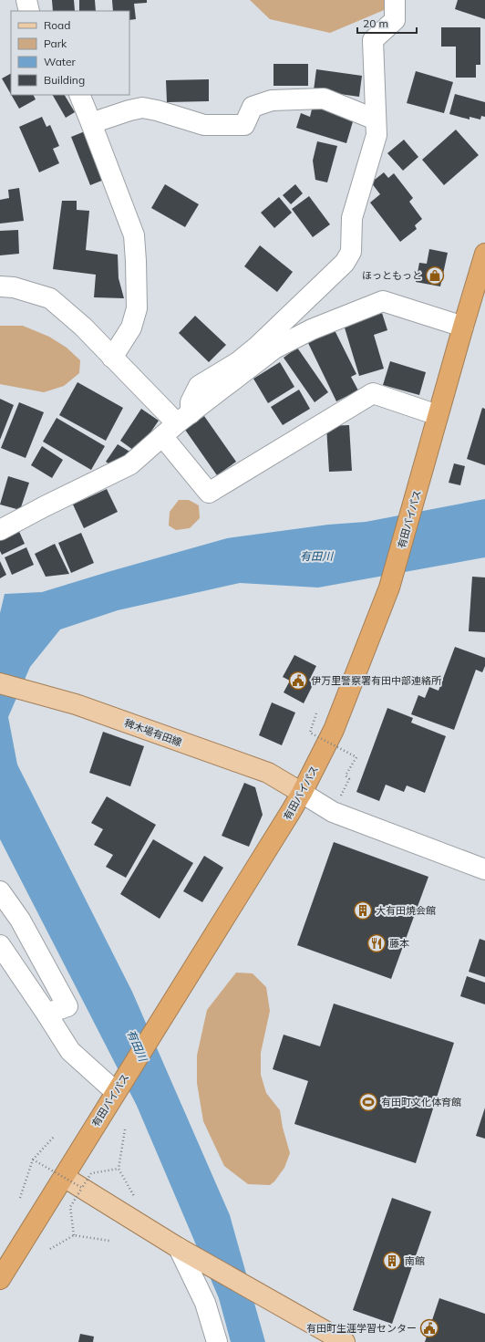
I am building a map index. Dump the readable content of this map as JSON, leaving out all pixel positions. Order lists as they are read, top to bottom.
{
  "streets": {
    "highway": ["有田バイパス"],
    "main road": ["稗木場有田線"]
  },
  "crossings": [
    ["有田バイパス", "稗木場有田線"]
  ],
  "water": ["有田川"],
  "places": {
    "shop": ["ほっともっと"],
    "public building": ["伊万里警察署有田中部連絡所", "有田町生涯学習センター"],
    "building": ["大有田焼会館", "南館"],
    "restaurant": ["藤本"],
    "sports": ["有田町文化体育館"]
  },
  "legend": [
    "Road",
    "Park",
    "Water",
    "Building"
  ],
  "scale_bar": "20 m"
}
